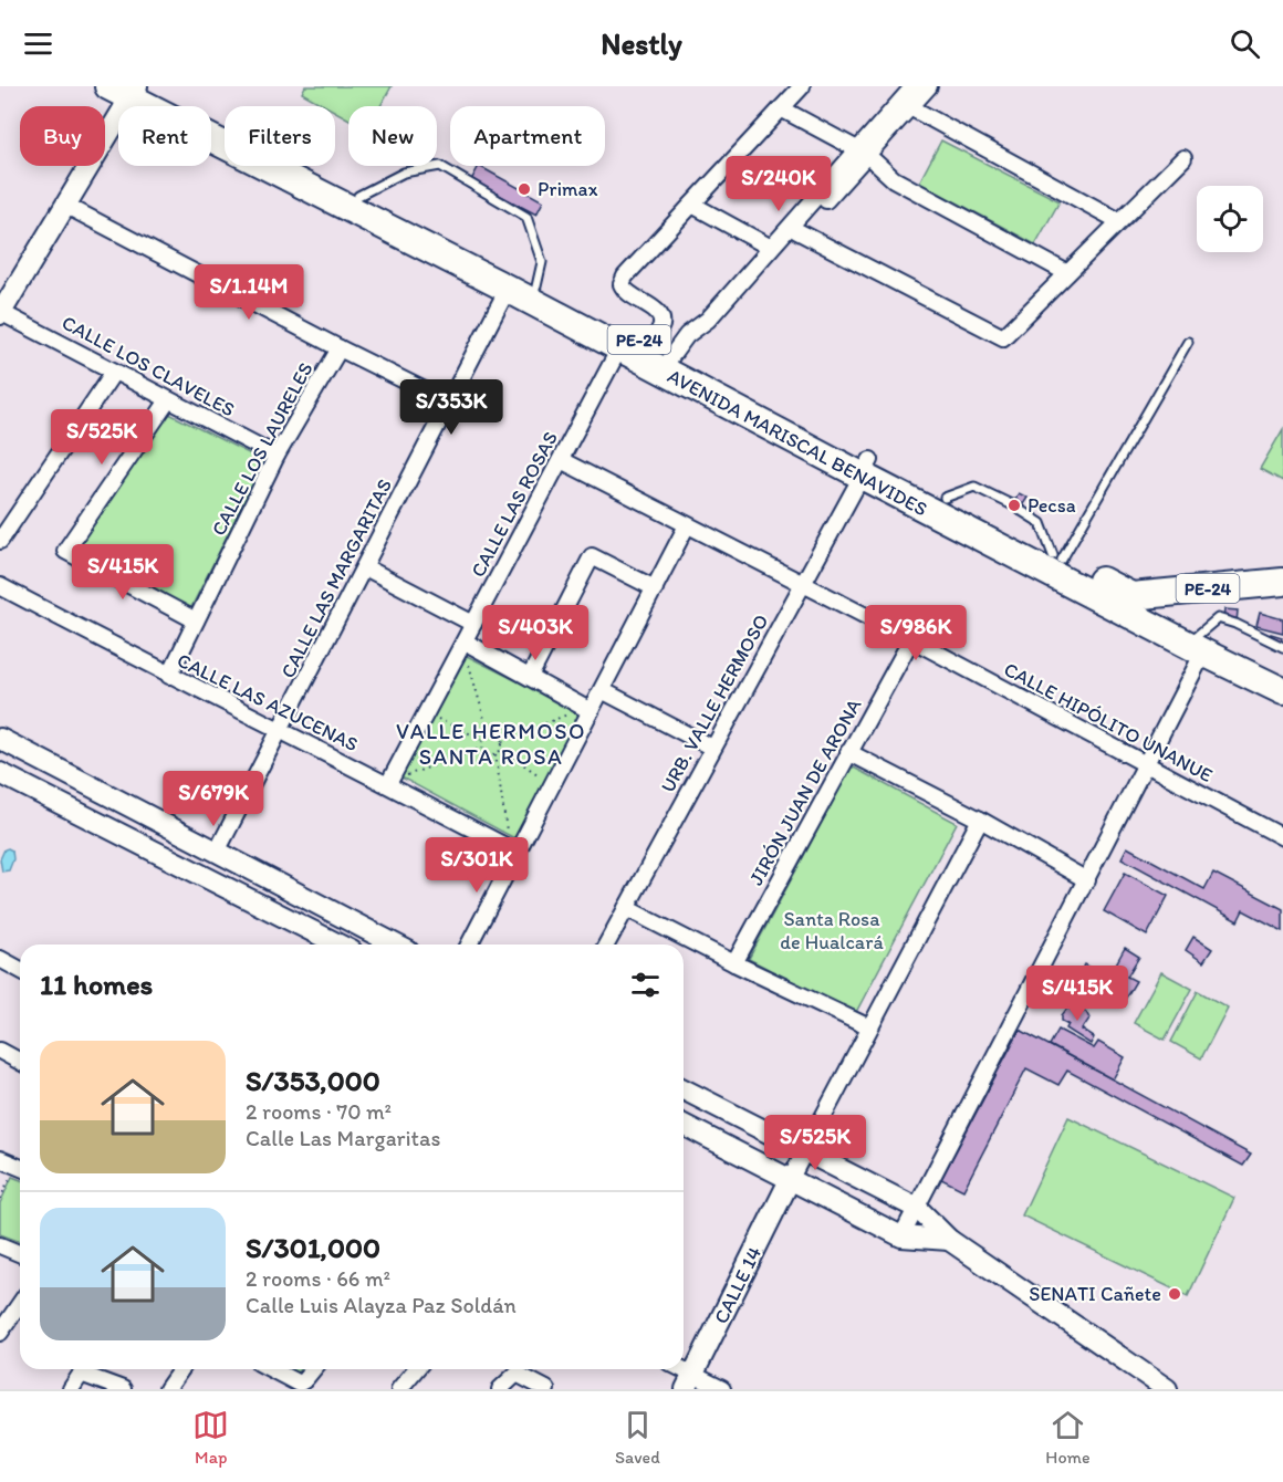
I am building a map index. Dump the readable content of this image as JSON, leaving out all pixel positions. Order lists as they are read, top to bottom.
{
  "streets": {
    "highway": ["PE-24", "AVENIDA MARISCAL BENAVIDES"],
    "street": [
      "CALLE LOS CLAVELES",
      "CALLE LOS LAURELES",
      "CALLE LAS ROSAS",
      "CALLE LAS MARGARITAS",
      "CALLE LAS AZUCENAS",
      "URB. VALLE HERMOSO",
      "CALLE HIPÓLITO UNANUE",
      "JIRÓN JUAN DE ARONA",
      "CALLE 14"
    ]
  },
  "crossings": [
    ["PE-24", "AVENIDA MARISCAL BENAVIDES"],
    ["CALLE LOS CLAVELES", "CALLE LOS LAURELES"],
    ["AVENIDA MARISCAL BENAVIDES", "CALLE LAS ROSAS"],
    ["AVENIDA MARISCAL BENAVIDES", "CALLE LAS MARGARITAS"],
    ["AVENIDA MARISCAL BENAVIDES", "URB. VALLE HERMOSO"],
    ["CALLE LOS LAURELES", "CALLE LAS AZUCENAS"],
    ["CALLE LAS ROSAS", "CALLE LAS AZUCENAS"],
    ["CALLE LAS ROSAS", "CALLE HIPÓLITO UNANUE"],
    ["CALLE LAS MARGARITAS", "CALLE LAS AZUCENAS"],
    ["URB. VALLE HERMOSO", "CALLE HIPÓLITO UNANUE"],
    ["CALLE HIPÓLITO UNANUE", "JIRÓN JUAN DE ARONA"]
  ],
  "districts": ["VALLE HERMOSO SANTA ROSA"],
  "parks": ["Santa Rosa de Hualcará"],
  "places": ["Primax", "Pecsa", "SENATI Cañete"],
  "page": {
    "header": "Nestly",
    "chip": [
      "Buy",
      "Rent",
      "Filters",
      "New",
      "Apartment"
    ],
    "price": [
      "S/240K",
      "S/1.14M",
      "S/353K",
      "S/525K",
      "S/415K",
      "S/403K",
      "S/986K",
      "S/679K",
      "S/301K",
      "S/415K",
      "S/525K"
    ],
    "heading": "11 homes",
    "list": [
      {
        "name": "S/353,000",
        "note": "2 rooms · 70 m² · Calle Las Margaritas"
      },
      {
        "name": "S/301,000",
        "note": "2 rooms · 66 m² · Calle Luis Alayza Paz Soldán"
      }
    ],
    "tabs": ["Map", "Saved", "Home"]
  }
}
